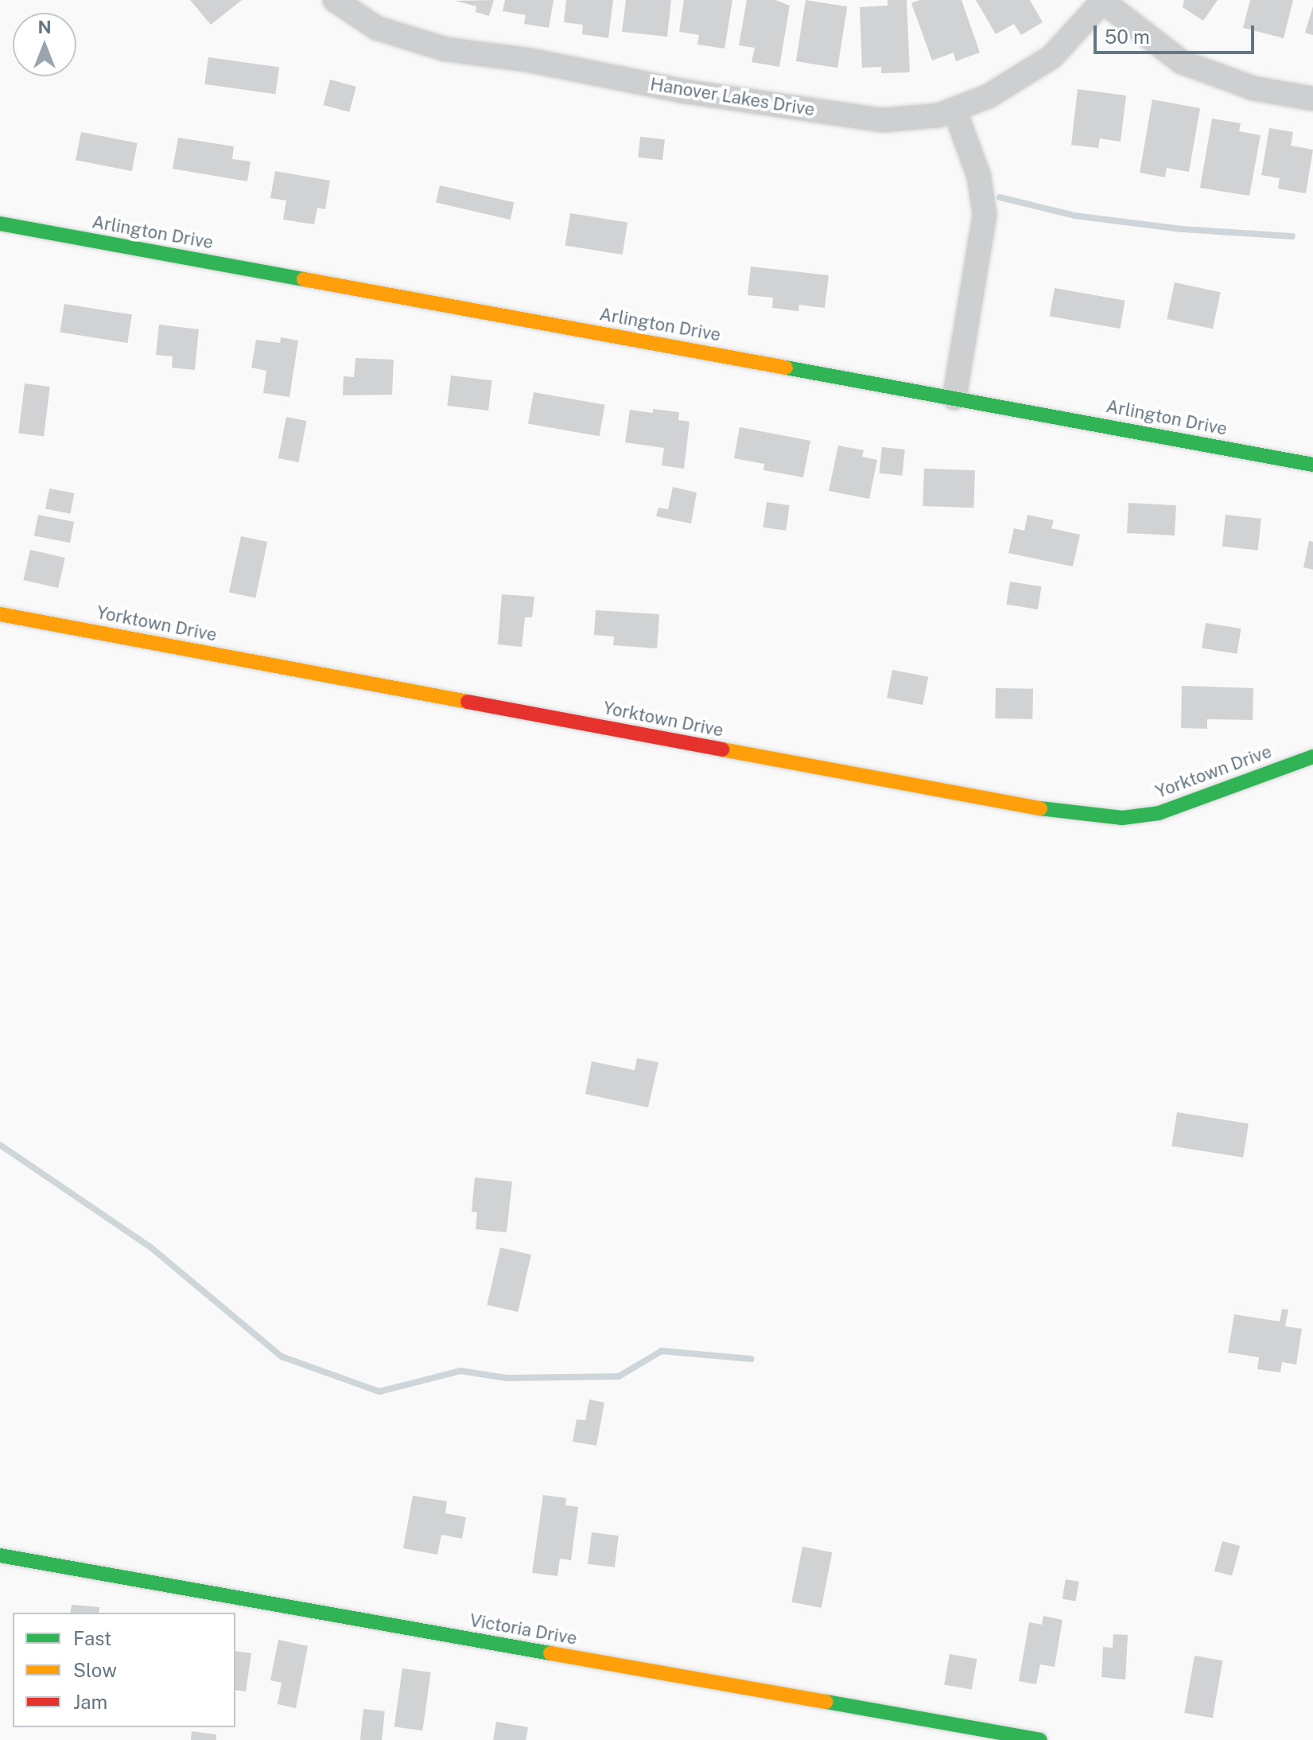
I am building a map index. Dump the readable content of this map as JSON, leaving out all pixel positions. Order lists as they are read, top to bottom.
{
  "streets": {
    "street": [
      "Hanover Lakes Drive",
      "Arlington Drive",
      "Yorktown Drive",
      "Victoria Drive"
    ]
  },
  "legend": ["Fast", "Slow", "Jam"],
  "scale_bar": "50 m",
  "north": "top"
}
